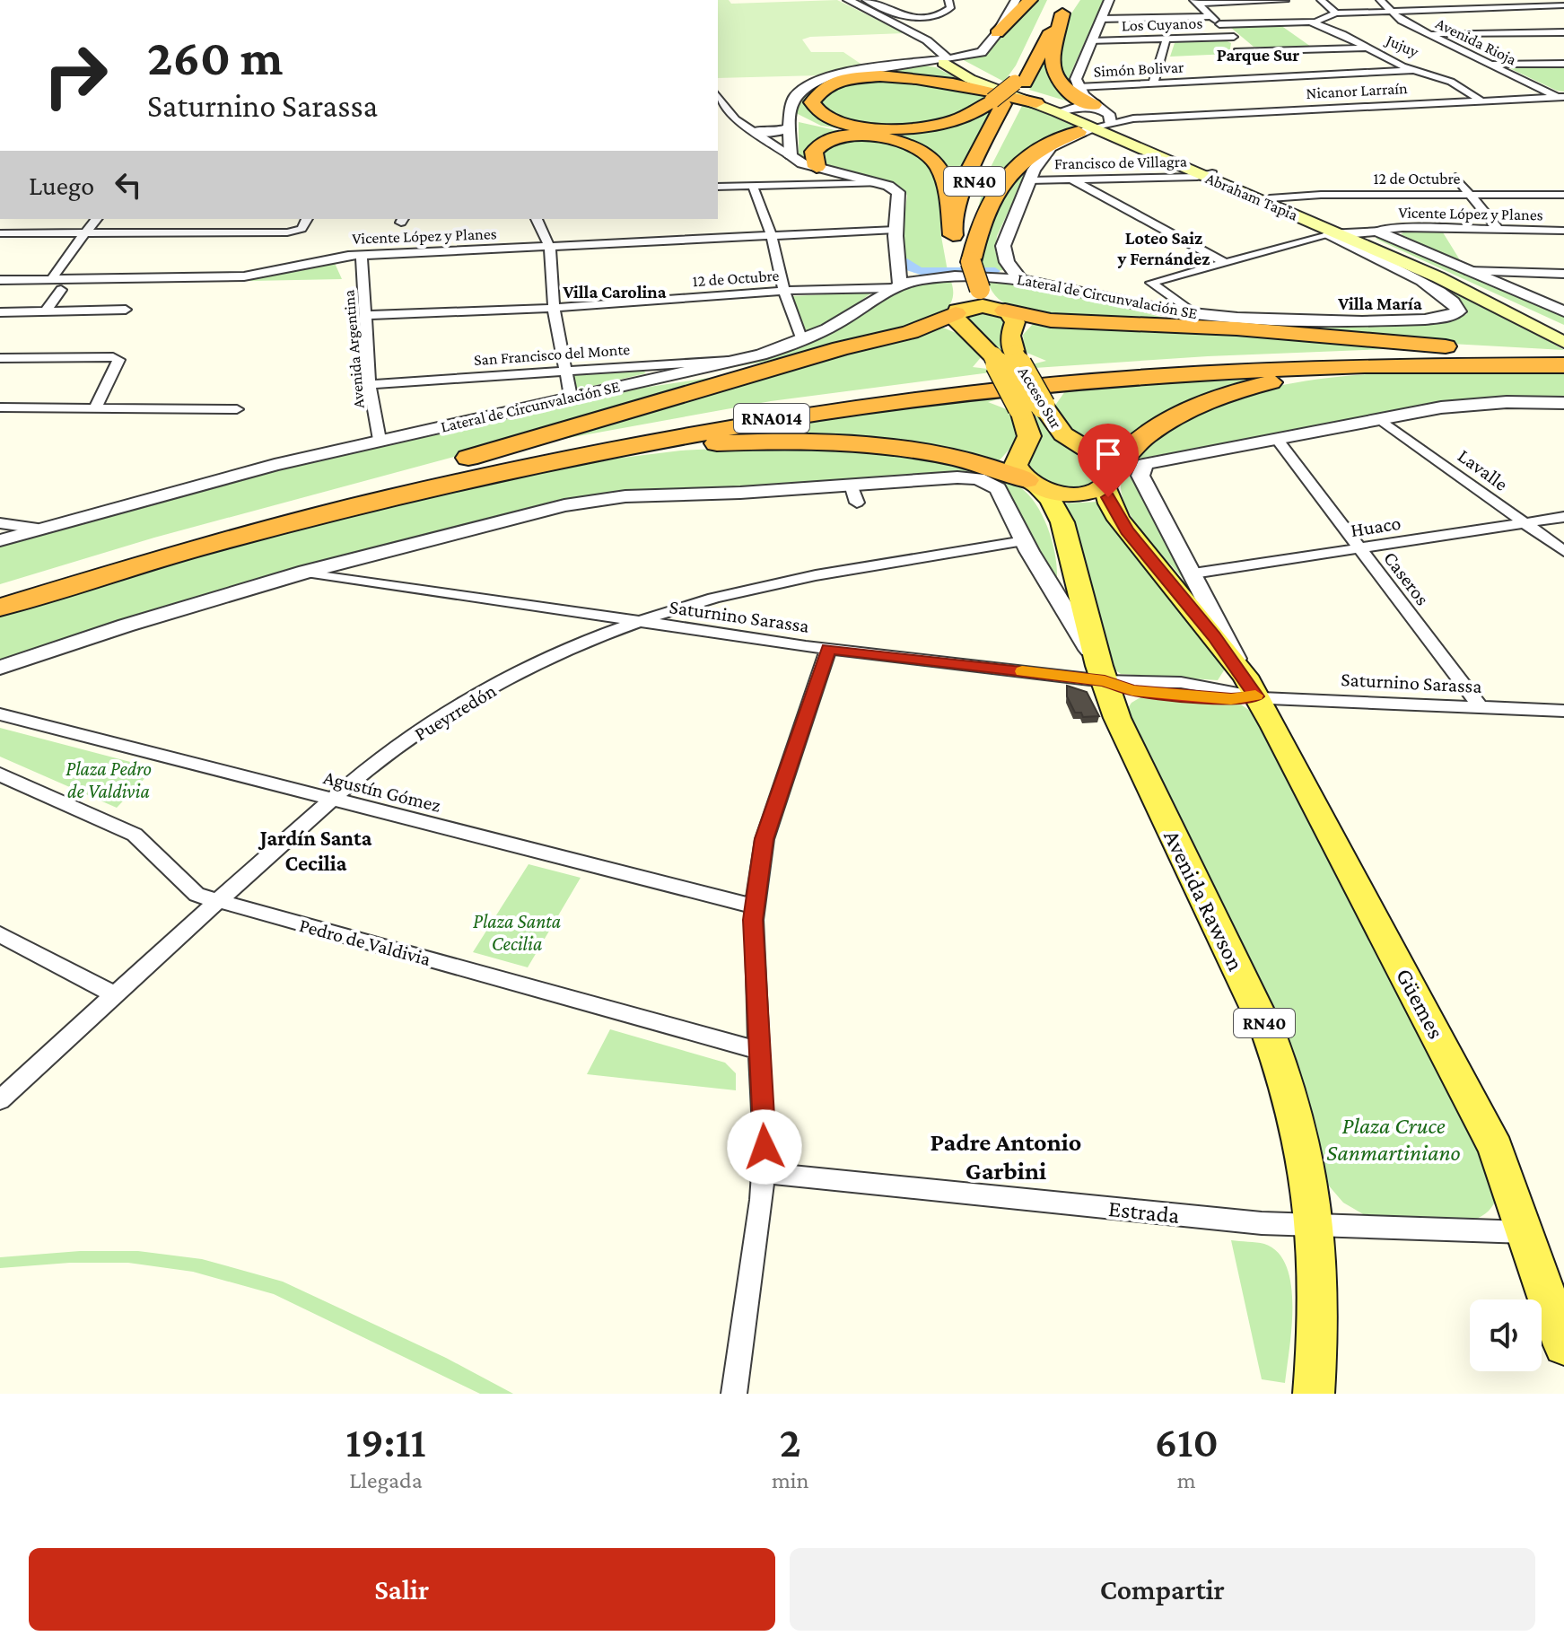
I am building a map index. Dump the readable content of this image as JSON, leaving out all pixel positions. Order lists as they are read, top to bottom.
{
  "streets": {
    "highway": ["RN40", "Acceso Sur", "RNA014"],
    "main road": ["Abraham Tapia", "Avenida Rawson", "Güemes"],
    "street": [
      "Los Cuyanos",
      "Avenida Rioja",
      "Jujuy",
      "Simón Bolivar",
      "Nicanor Larraín",
      "Francisco de Villagra",
      "12 de Octubre",
      "Vicente López y Planes",
      "Lateral de Circunvalación SE",
      "Avenida Argentina",
      "San Francisco del Monte",
      "Lavalle",
      "Huaco",
      "Caseros",
      "Saturnino Sarassa",
      "Pueyrredón",
      "Agustín Gómez",
      "Pedro de Valdivia",
      "Estrada"
    ]
  },
  "crossings": [
    ["Avenida Rioja", "Nicanor Larraín"],
    ["Jujuy", "Simón Bolivar"],
    ["Jujuy", "Nicanor Larraín"],
    ["Nicanor Larraín", "Abraham Tapia"],
    ["Francisco de Villagra", "Abraham Tapia"],
    ["12 de Octubre", "Abraham Tapia"],
    ["12 de Octubre", "Lateral de Circunvalación SE"],
    ["12 de Octubre", "Avenida Argentina"],
    ["RN40", "Acceso Sur"],
    ["Abraham Tapia", "Lateral de Circunvalación SE"],
    ["Abraham Tapia", "RNA014"],
    ["Vicente López y Planes", "Avenida Argentina"],
    ["Lateral de Circunvalación SE", "Avenida Argentina"],
    ["Lateral de Circunvalación SE", "San Francisco del Monte"],
    ["Avenida Argentina", "San Francisco del Monte"],
    ["Acceso Sur", "Avenida Rawson"],
    ["Acceso Sur", "Güemes"],
    ["Lavalle", "Huaco"],
    ["Huaco", "Caseros"],
    ["Huaco", "Güemes"],
    ["Caseros", "Saturnino Sarassa"],
    ["Caseros", "Güemes"],
    ["Saturnino Sarassa", "Pueyrredón"],
    ["Saturnino Sarassa", "Avenida Rawson"],
    ["Saturnino Sarassa", "Güemes"],
    ["Pueyrredón", "Agustín Gómez"],
    ["Pueyrredón", "Avenida Rawson"],
    ["Pueyrredón", "Pedro de Valdivia"],
    ["Avenida Rawson", "Estrada"],
    ["Güemes", "Estrada"]
  ],
  "districts": [
    "Parque Sur",
    "Loteo Saiz y Fernández",
    "Villa Carolina",
    "Villa María",
    "Jardín Santa Cecilia",
    "Padre Antonio Garbini"
  ],
  "parks": ["Plaza Pedro de Valdivia", "Plaza Santa Cecilia", "Plaza Cruce Sanmartiniano"],
  "page": {
    "turn": ["260 m", "Saturnino Sarassa"],
    "then": "Luego",
    "eta": [
      "19:11",
      "Llegada",
      "2",
      "min",
      "610",
      "m"
    ],
    "buttons": ["Salir", "Compartir"]
  }
}
